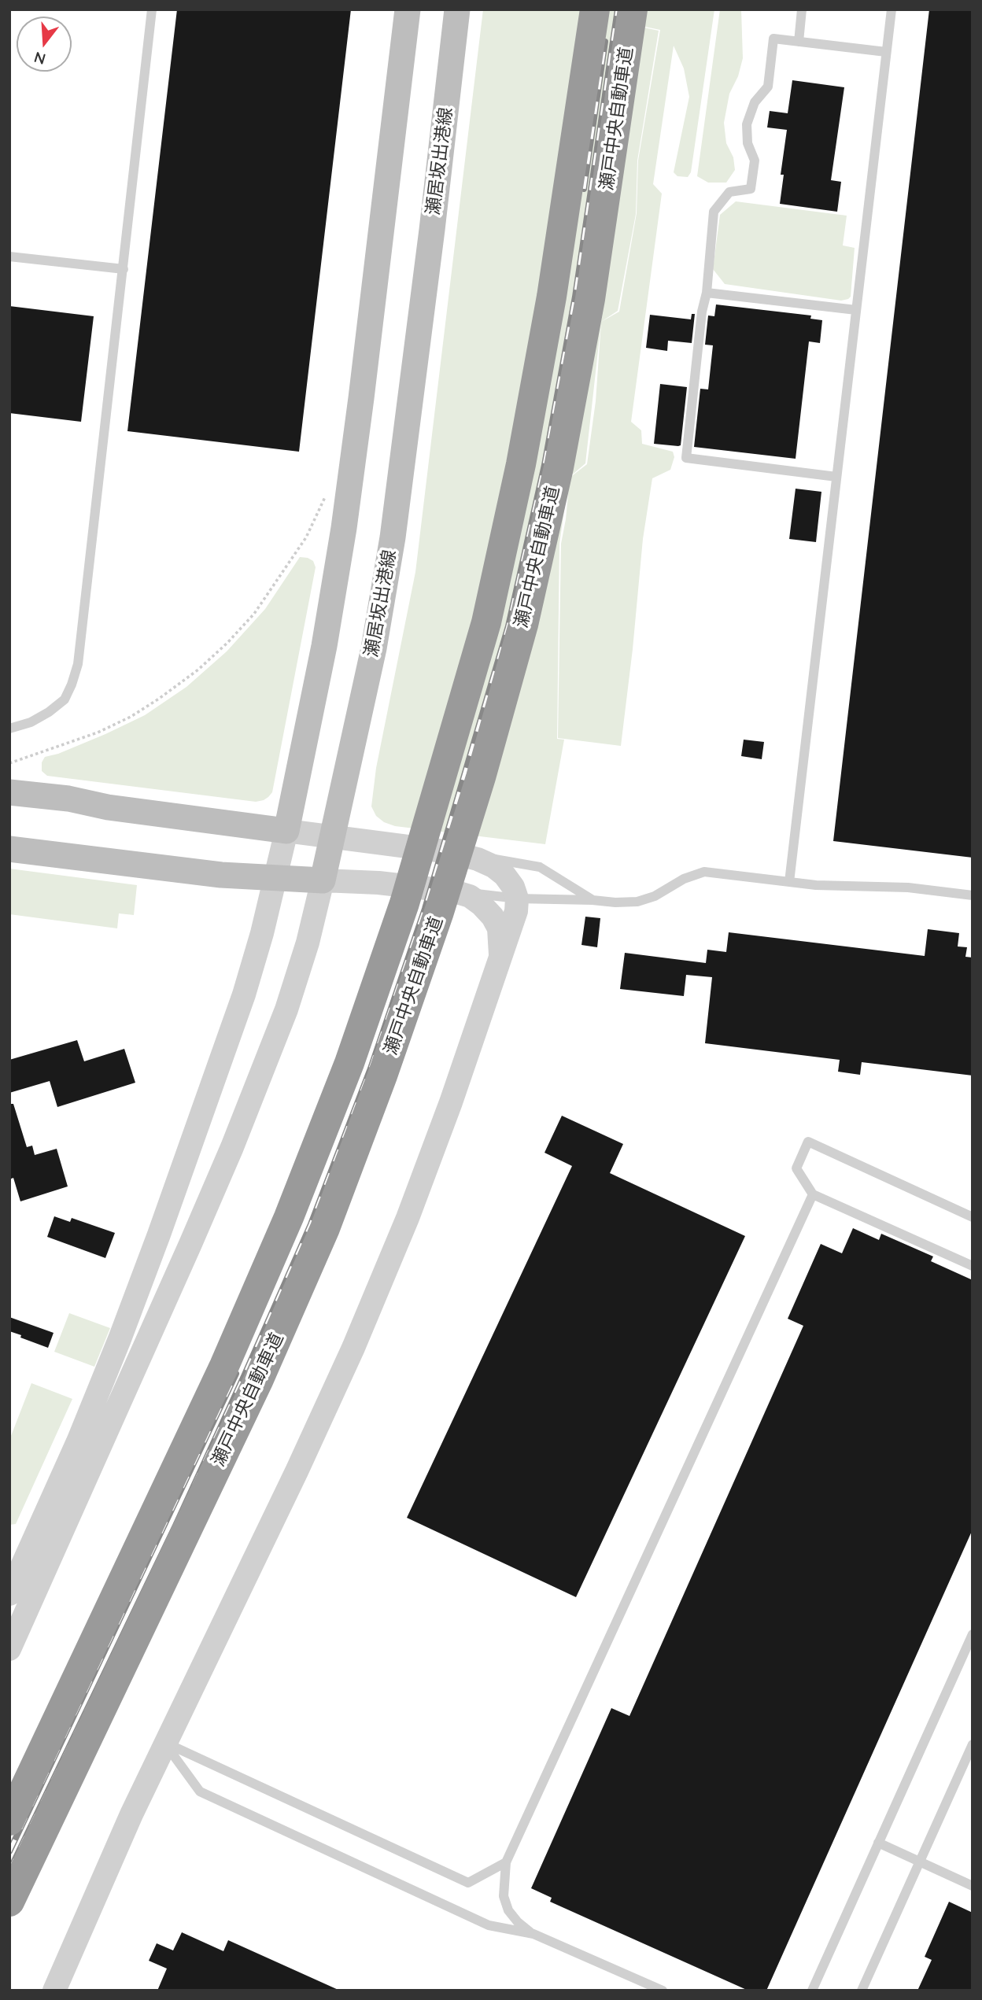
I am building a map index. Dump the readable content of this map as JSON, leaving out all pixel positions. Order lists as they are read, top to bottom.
{
  "streets": {
    "highway": ["瀬戸中央自動車道"],
    "main road": ["瀬居坂出港線"]
  },
  "north": "bottom"
}
